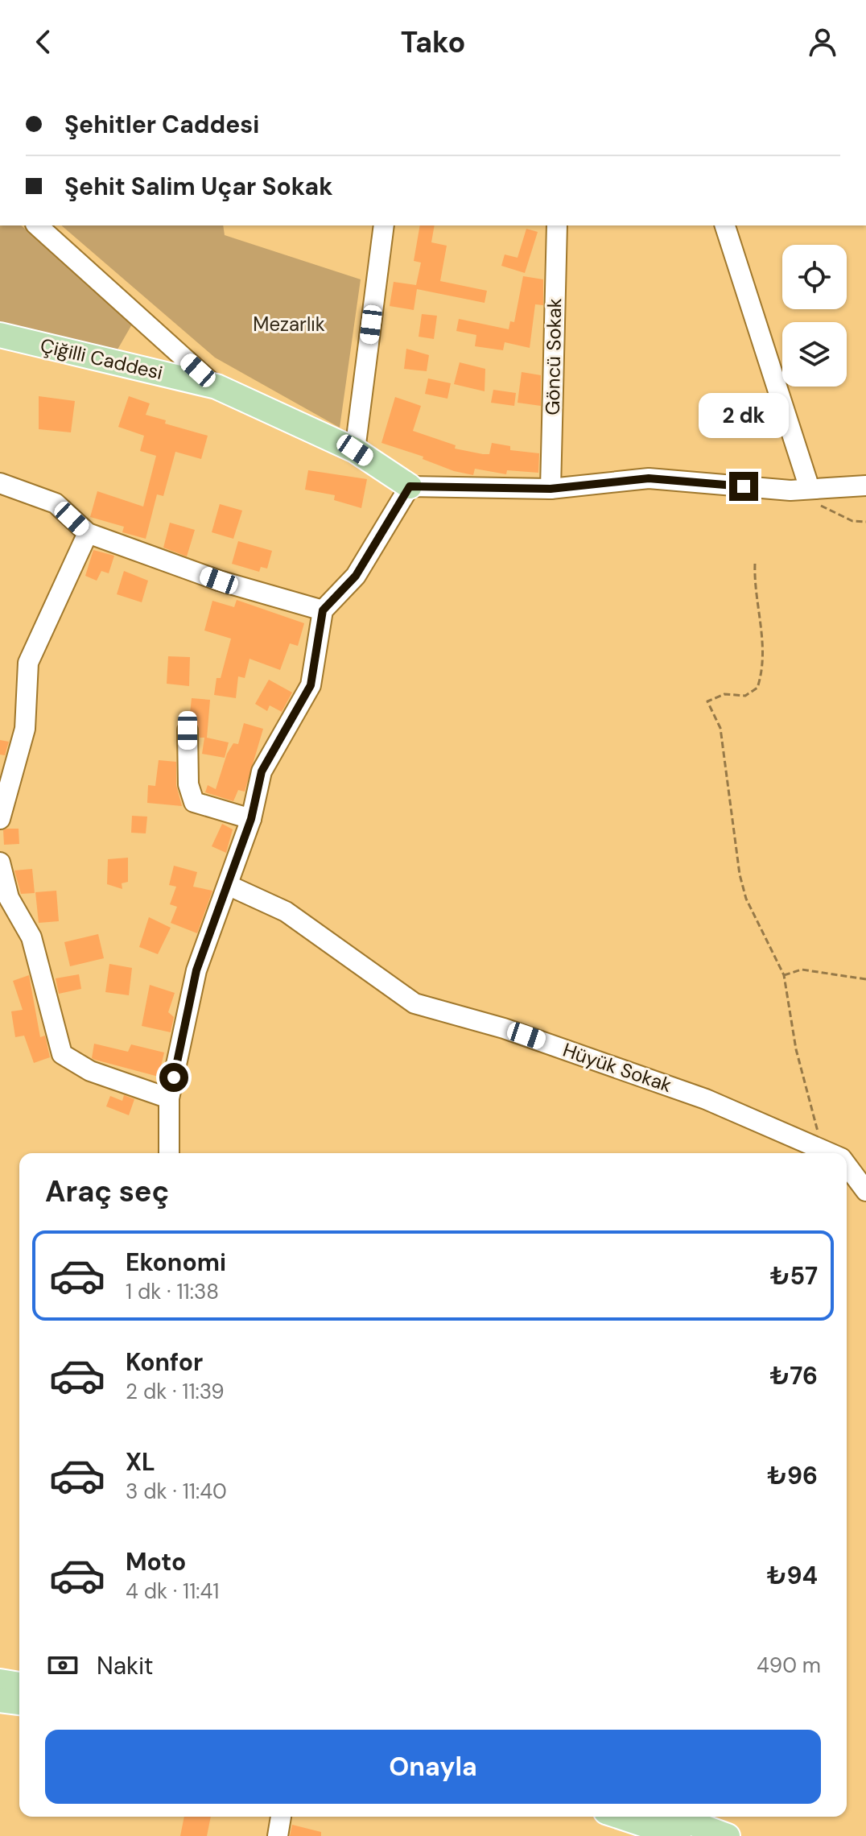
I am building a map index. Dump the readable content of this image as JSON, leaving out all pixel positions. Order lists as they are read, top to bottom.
{
  "streets": {
    "main road": ["Çiğilli Caddesi"],
    "street": ["Göncü Sokak", "Hüyük Sokak"]
  },
  "parks": ["Mezarlık"],
  "page": {
    "header": "Tako",
    "banner": ["Şehitler Caddesi", "Şehit Salim Uçar Sokak"],
    "bubble": "2 dk",
    "heading": "Araç seç",
    "list": [
      {
        "name": "Ekonomi",
        "note": "1 dk · 11:38",
        "value": "₺57"
      },
      {
        "name": "Konfor",
        "note": "2 dk · 11:39",
        "value": "₺76"
      },
      {
        "name": "XL",
        "note": "3 dk · 11:40",
        "value": "₺96"
      },
      {
        "name": "Moto",
        "note": "4 dk · 11:41",
        "value": "₺94"
      }
    ],
    "pay": ["Nakit", "490 m"],
    "buttons": "Onayla"
  }
}
